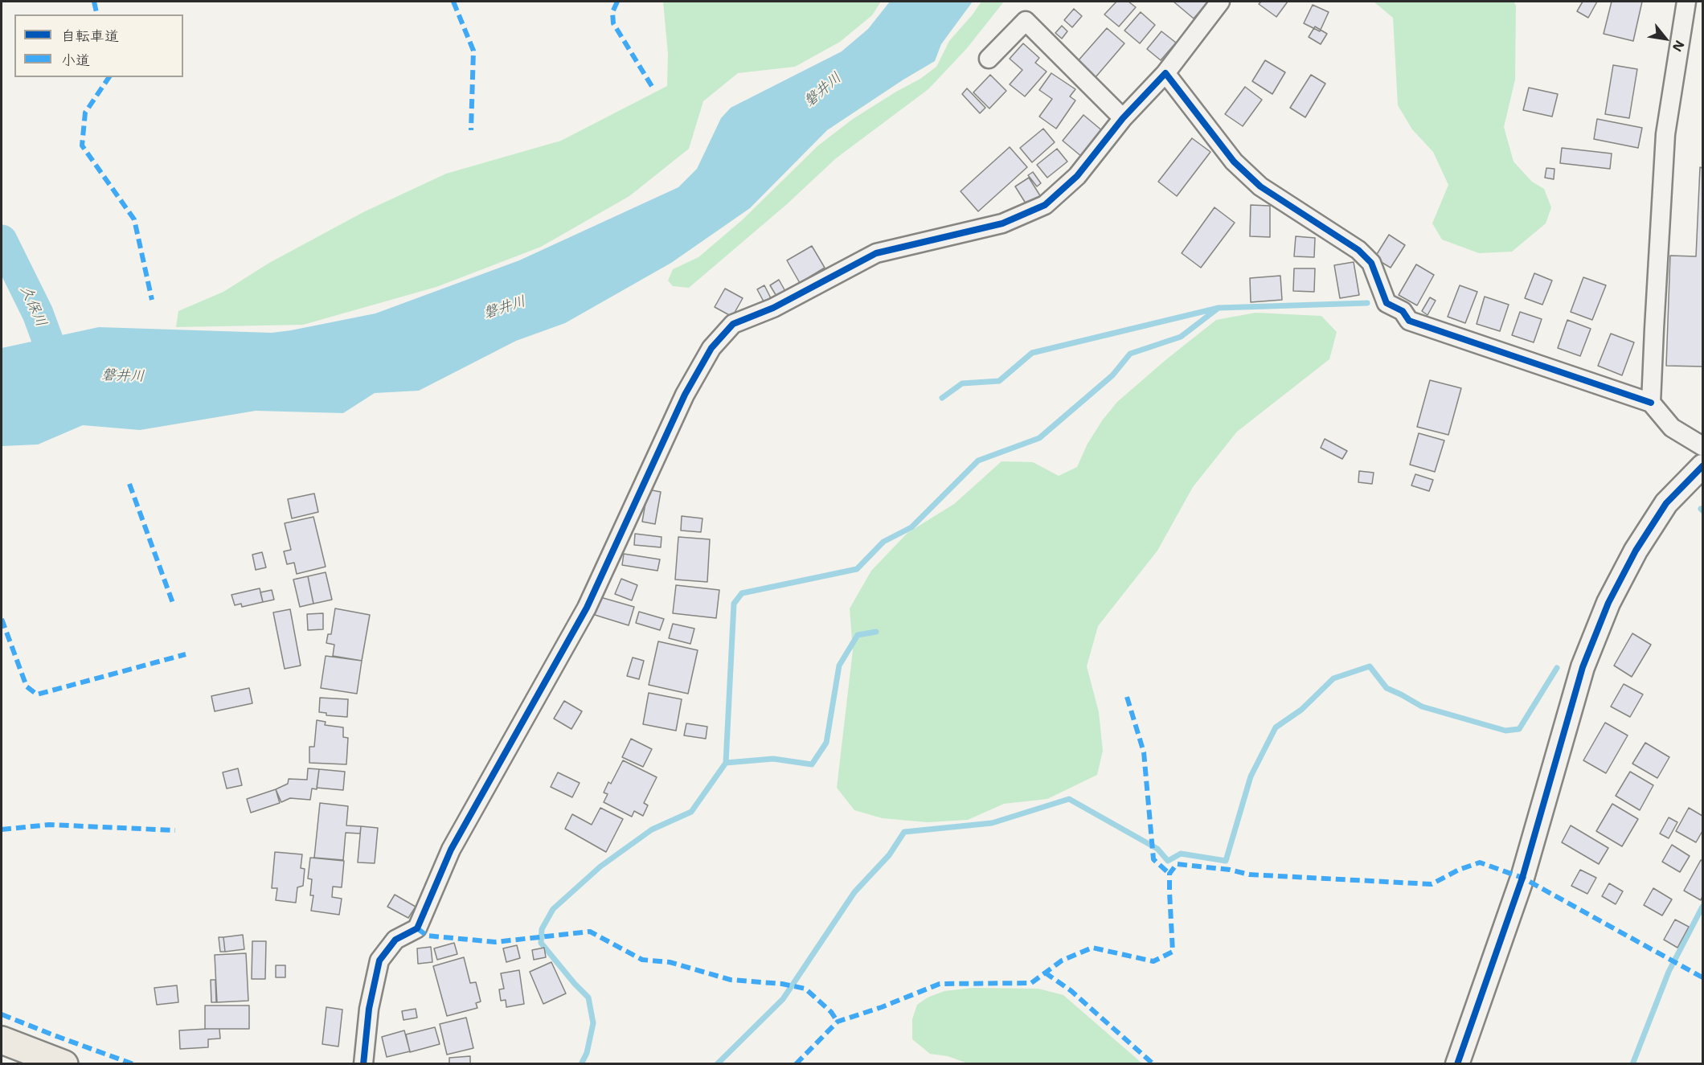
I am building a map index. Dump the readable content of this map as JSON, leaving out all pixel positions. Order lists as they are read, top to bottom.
{
  "water": ["磐井川", "久保川"],
  "legend": ["自転車道", "小道"],
  "north": "bottom right"
}
